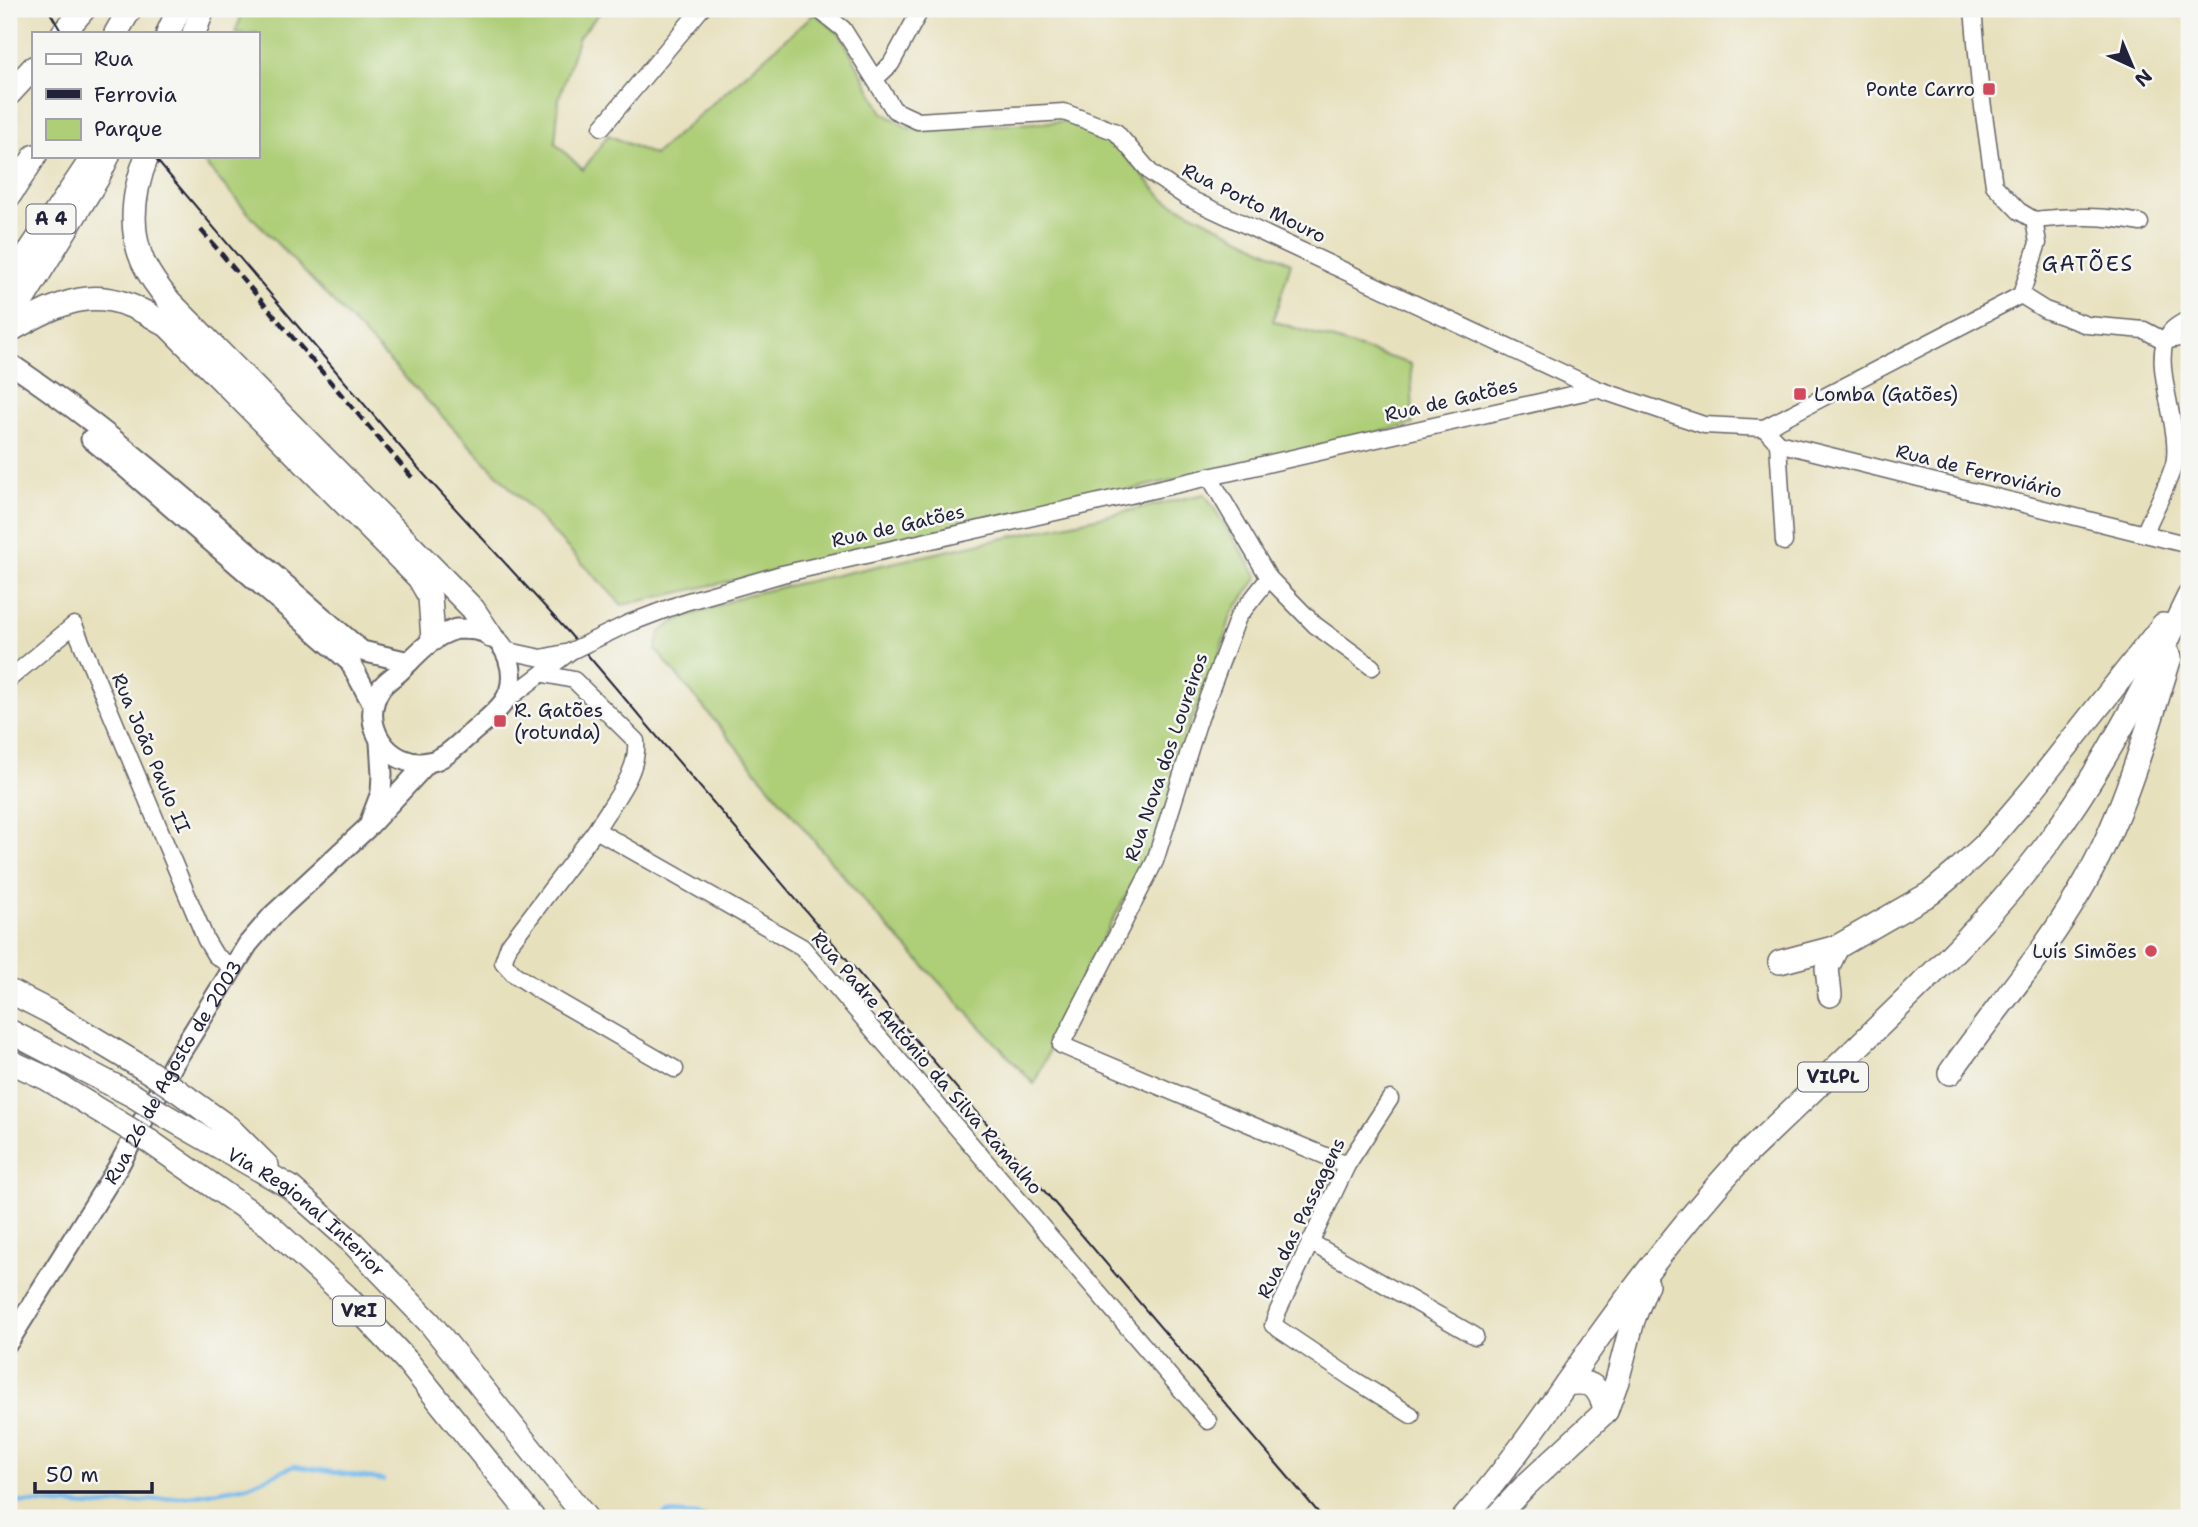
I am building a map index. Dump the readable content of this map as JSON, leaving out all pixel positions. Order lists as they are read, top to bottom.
{
  "streets": {
    "highway": [
      "A 4",
      "VILPL",
      "Via Regional Interior",
      "VRI"
    ],
    "main road": ["Rua 26 de Agosto de 2003"],
    "street": [
      "Rua Porto Mouro",
      "Rua de Gatões",
      "Rua de Ferroviário",
      "Rua João Paulo II",
      "Rua Nova dos Loureiros",
      "Rua Padre António da Silva Ramalho",
      "Rua das Passagens"
    ]
  },
  "crossings": [
    ["Rua Porto Mouro", "Rua de Gatões"],
    ["Rua de Gatões", "Rua 26 de Agosto de 2003"],
    ["Rua João Paulo II", "Rua 26 de Agosto de 2003"],
    ["Rua Nova dos Loureiros", "Rua das Passagens"],
    ["Via Regional Interior", "VRI"]
  ],
  "districts": ["GATÕES"],
  "places": {
    "transit": ["Ponte Carro", "Lomba (Gatões)", "R. Gatões (rotunda)"],
    "other": ["Luís Simões"]
  },
  "legend": ["Rua", "Ferrovia", "Parque"],
  "scale_bar": "50 m",
  "north": "bottom right"
}
